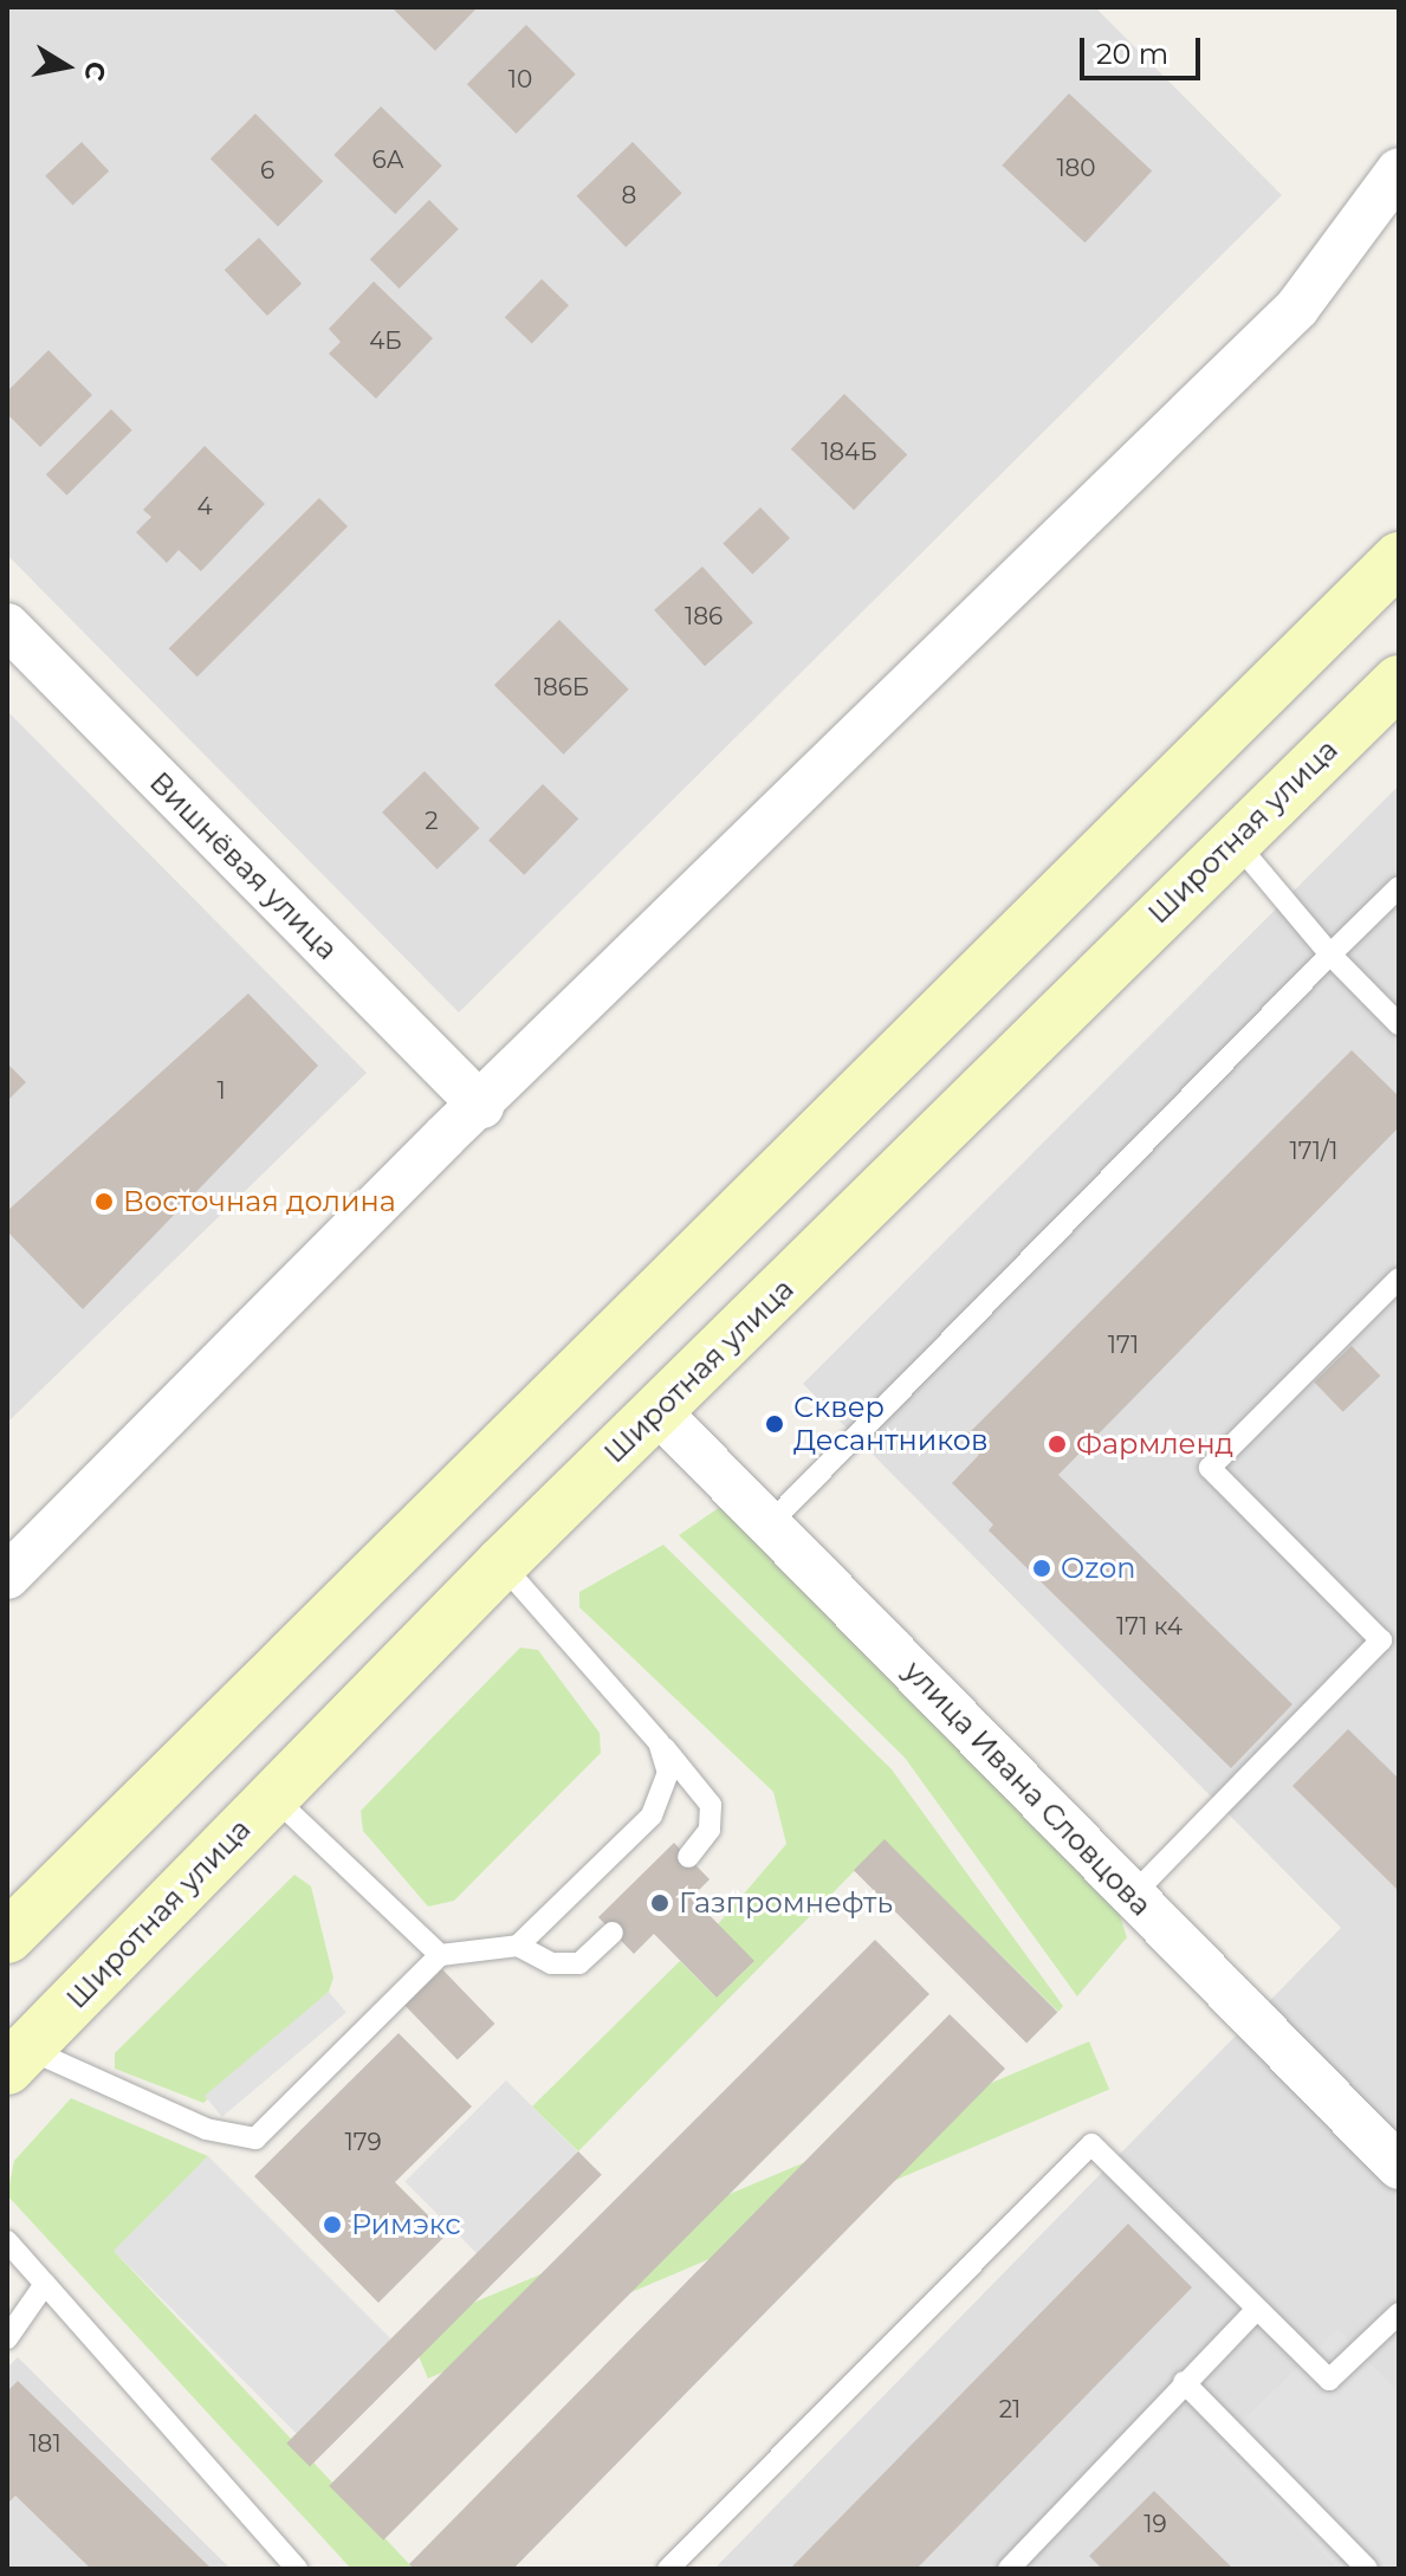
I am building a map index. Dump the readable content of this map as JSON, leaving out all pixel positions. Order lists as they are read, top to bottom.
{
  "streets": {
    "main road": ["Широтная улица"],
    "street": ["Вишнёвая улица", "улица Ивана Словцова"]
  },
  "crossings": [
    ["Широтная улица", "улица Ивана Словцова"]
  ],
  "places": [
    "Восточная долина",
    "Сквер Десантников",
    "Фармленд",
    "Ozon",
    "Газпромнефть",
    "Римэкс"
  ],
  "house_numbers": [
    "10",
    "6А",
    "180",
    "6",
    "8",
    "4Б",
    "184Б",
    "4",
    "186",
    "186Б",
    "2",
    "1",
    "171/1",
    "171",
    "171 к4",
    "179",
    "21",
    "181",
    "19"
  ],
  "scale_bar": "20 m",
  "north": "right"
}
